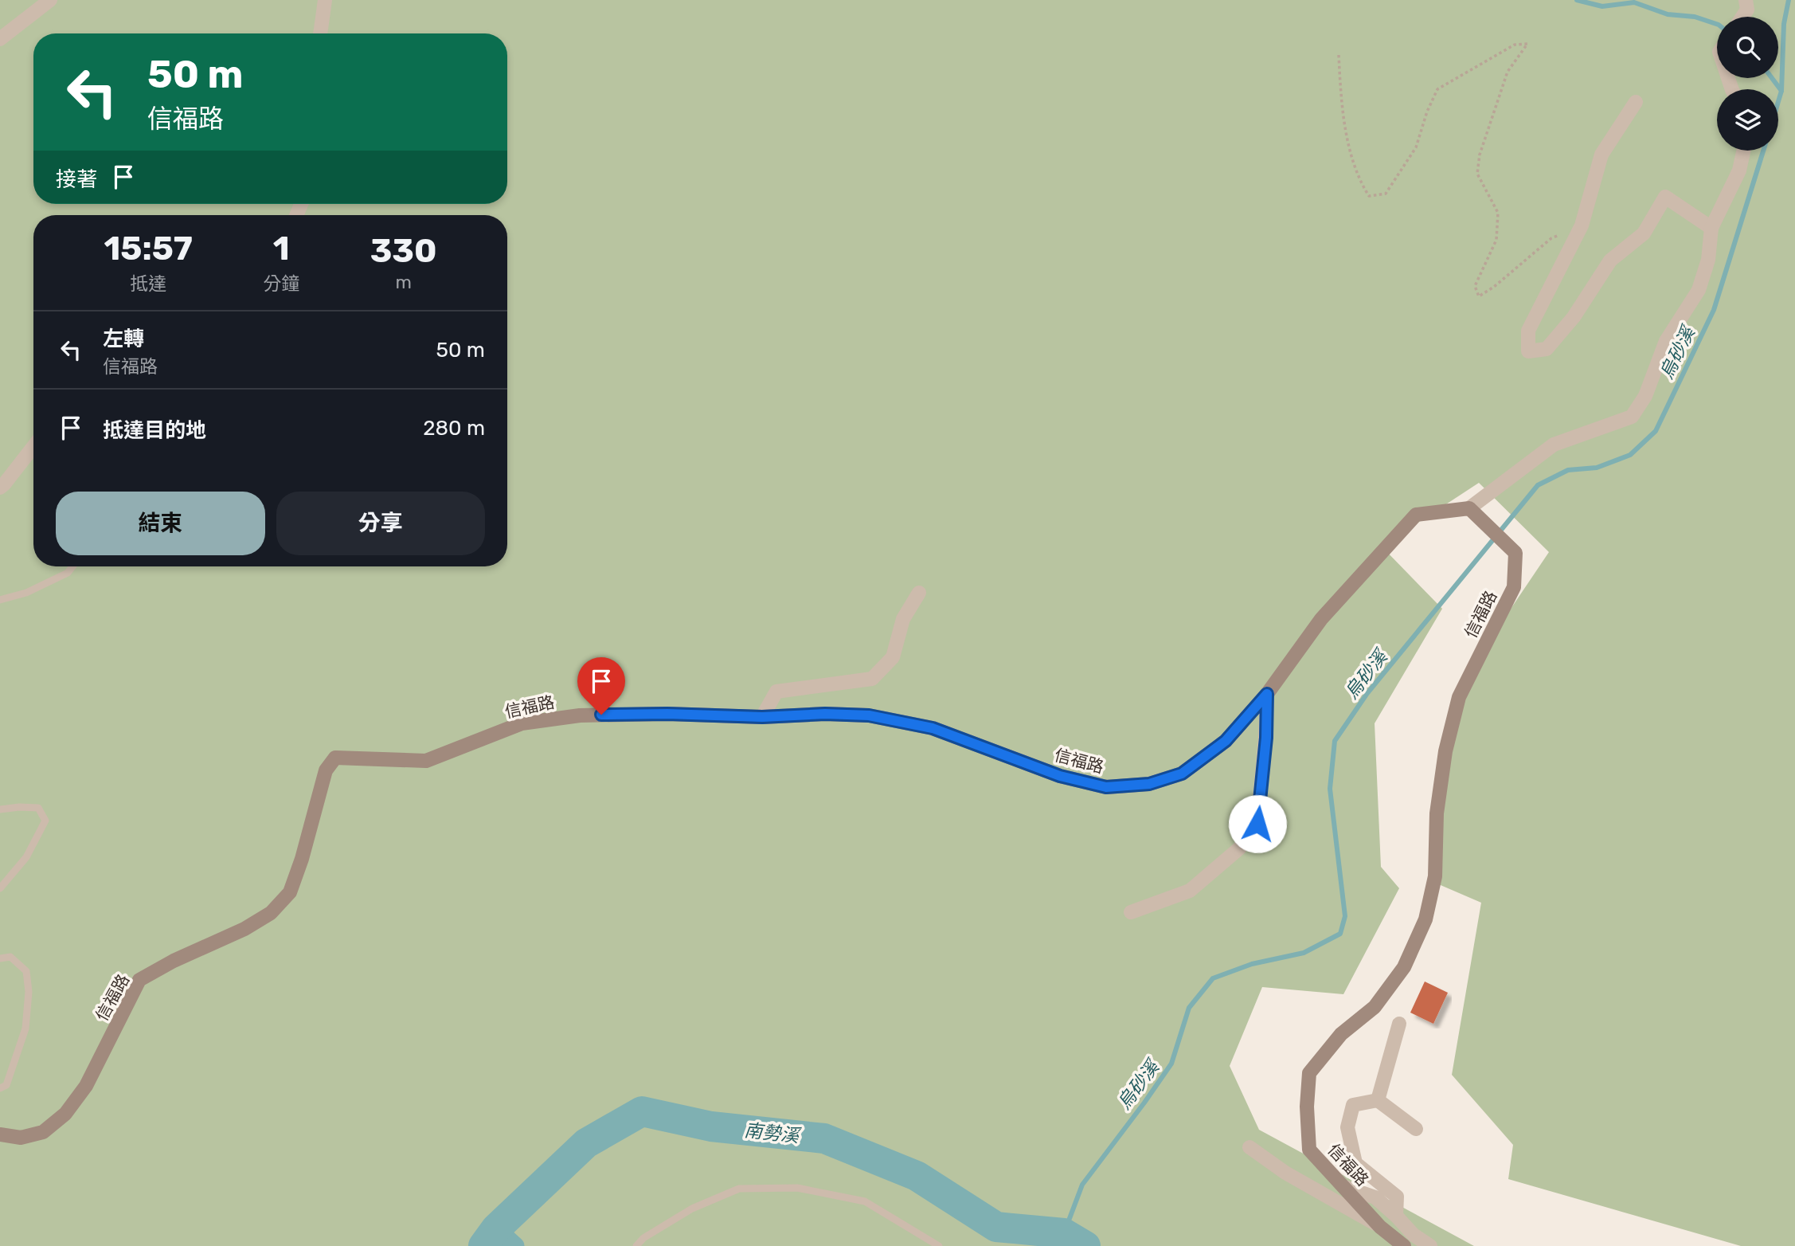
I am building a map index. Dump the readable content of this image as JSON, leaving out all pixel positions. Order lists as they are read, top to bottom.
{
  "streets": {
    "street": ["信福路"]
  },
  "water": ["烏砂溪", "南勢溪"],
  "page": {
    "turn": ["50 m", "信福路"],
    "then": "接著",
    "eta": [
      "15:57",
      "抵達",
      "1",
      "分鐘",
      "330",
      "m"
    ],
    "list": [
      {
        "name": "左轉",
        "note": "信福路",
        "value": "50 m"
      },
      {
        "name": "抵達目的地",
        "value": "280 m"
      }
    ],
    "buttons": ["結束", "分享"]
  }
}
